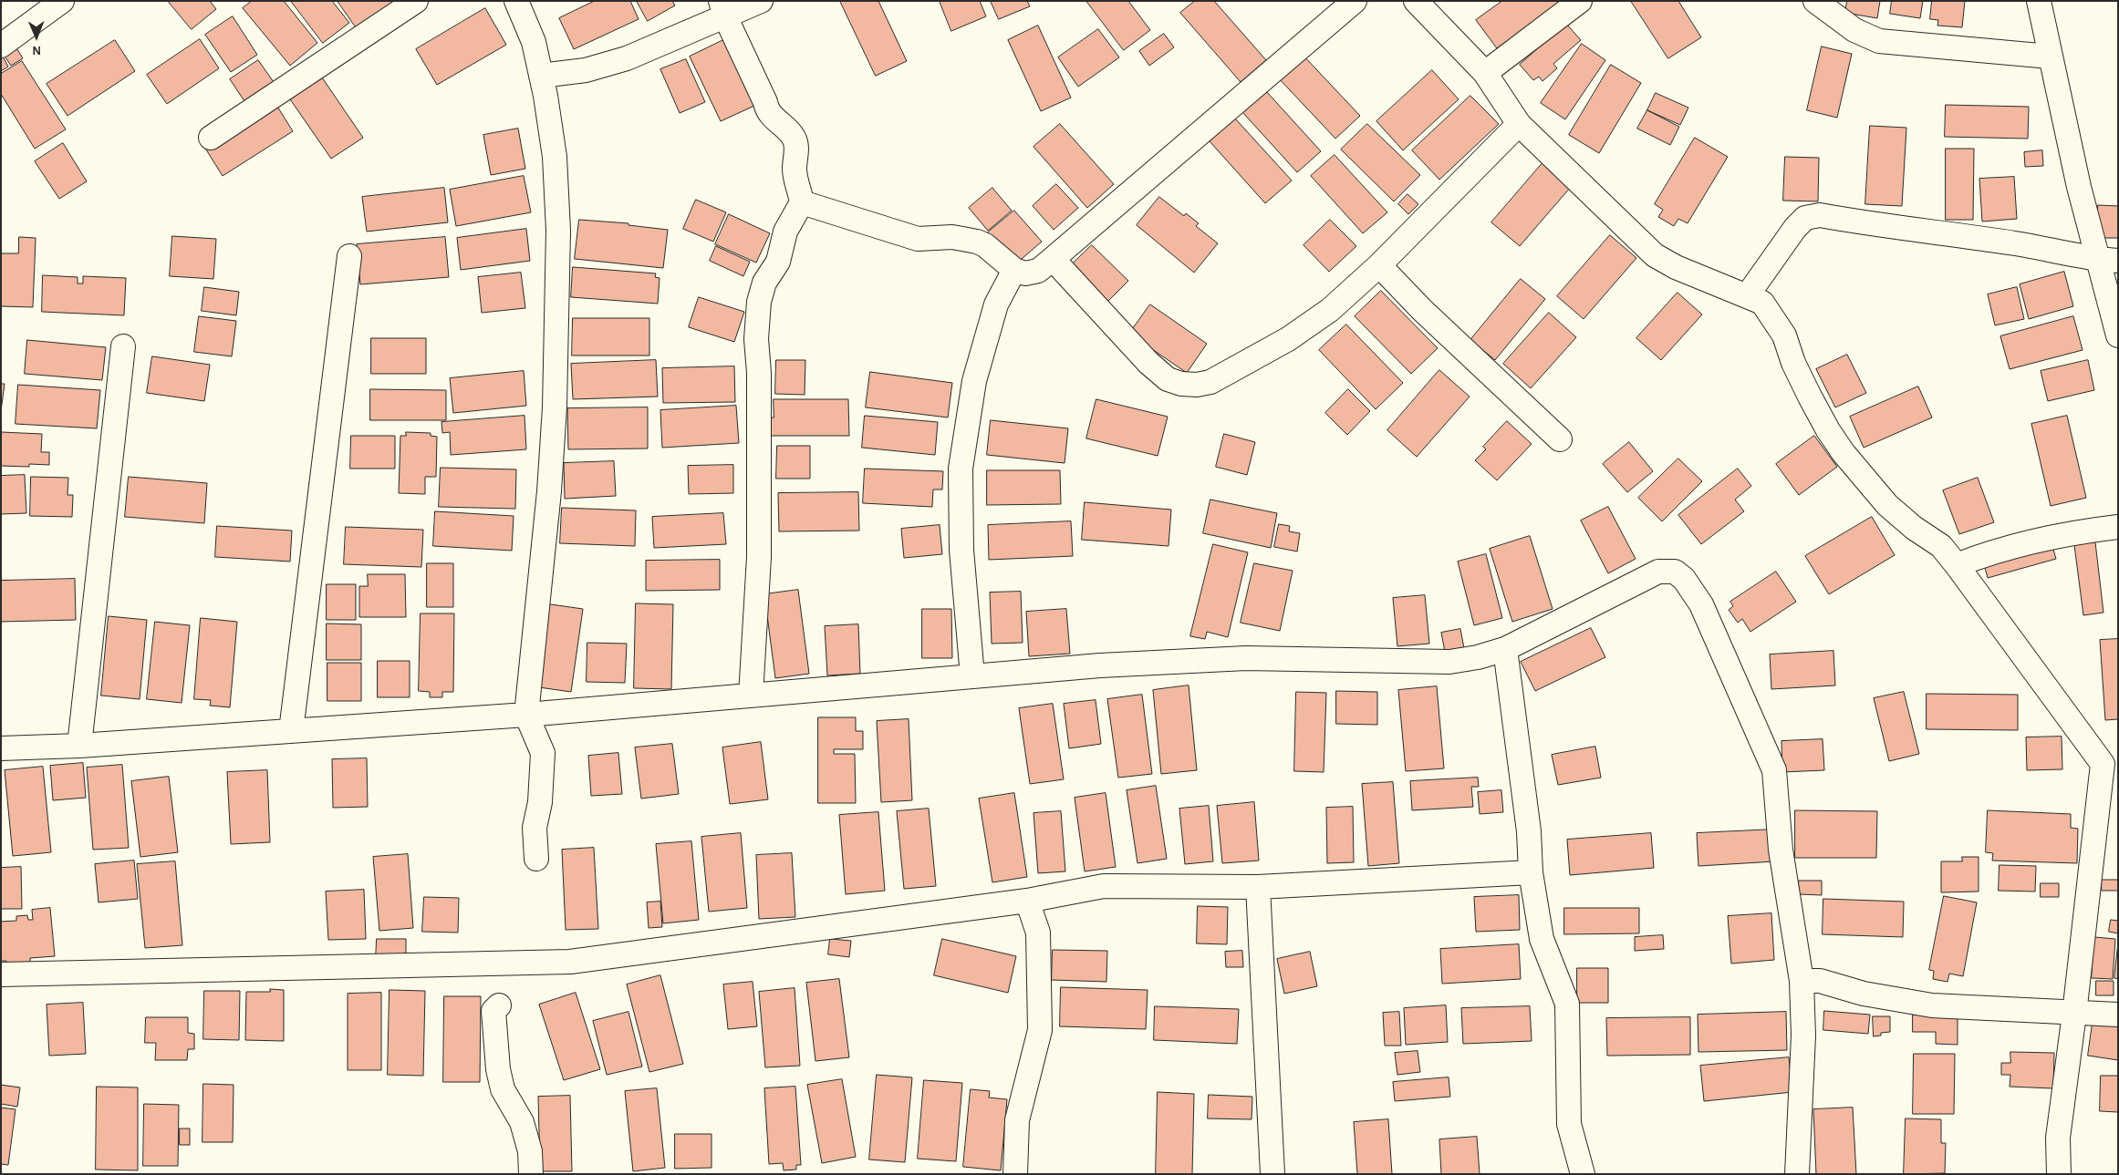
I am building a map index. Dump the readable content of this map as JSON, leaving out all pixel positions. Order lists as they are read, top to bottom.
{
  "north": "bottom"
}
